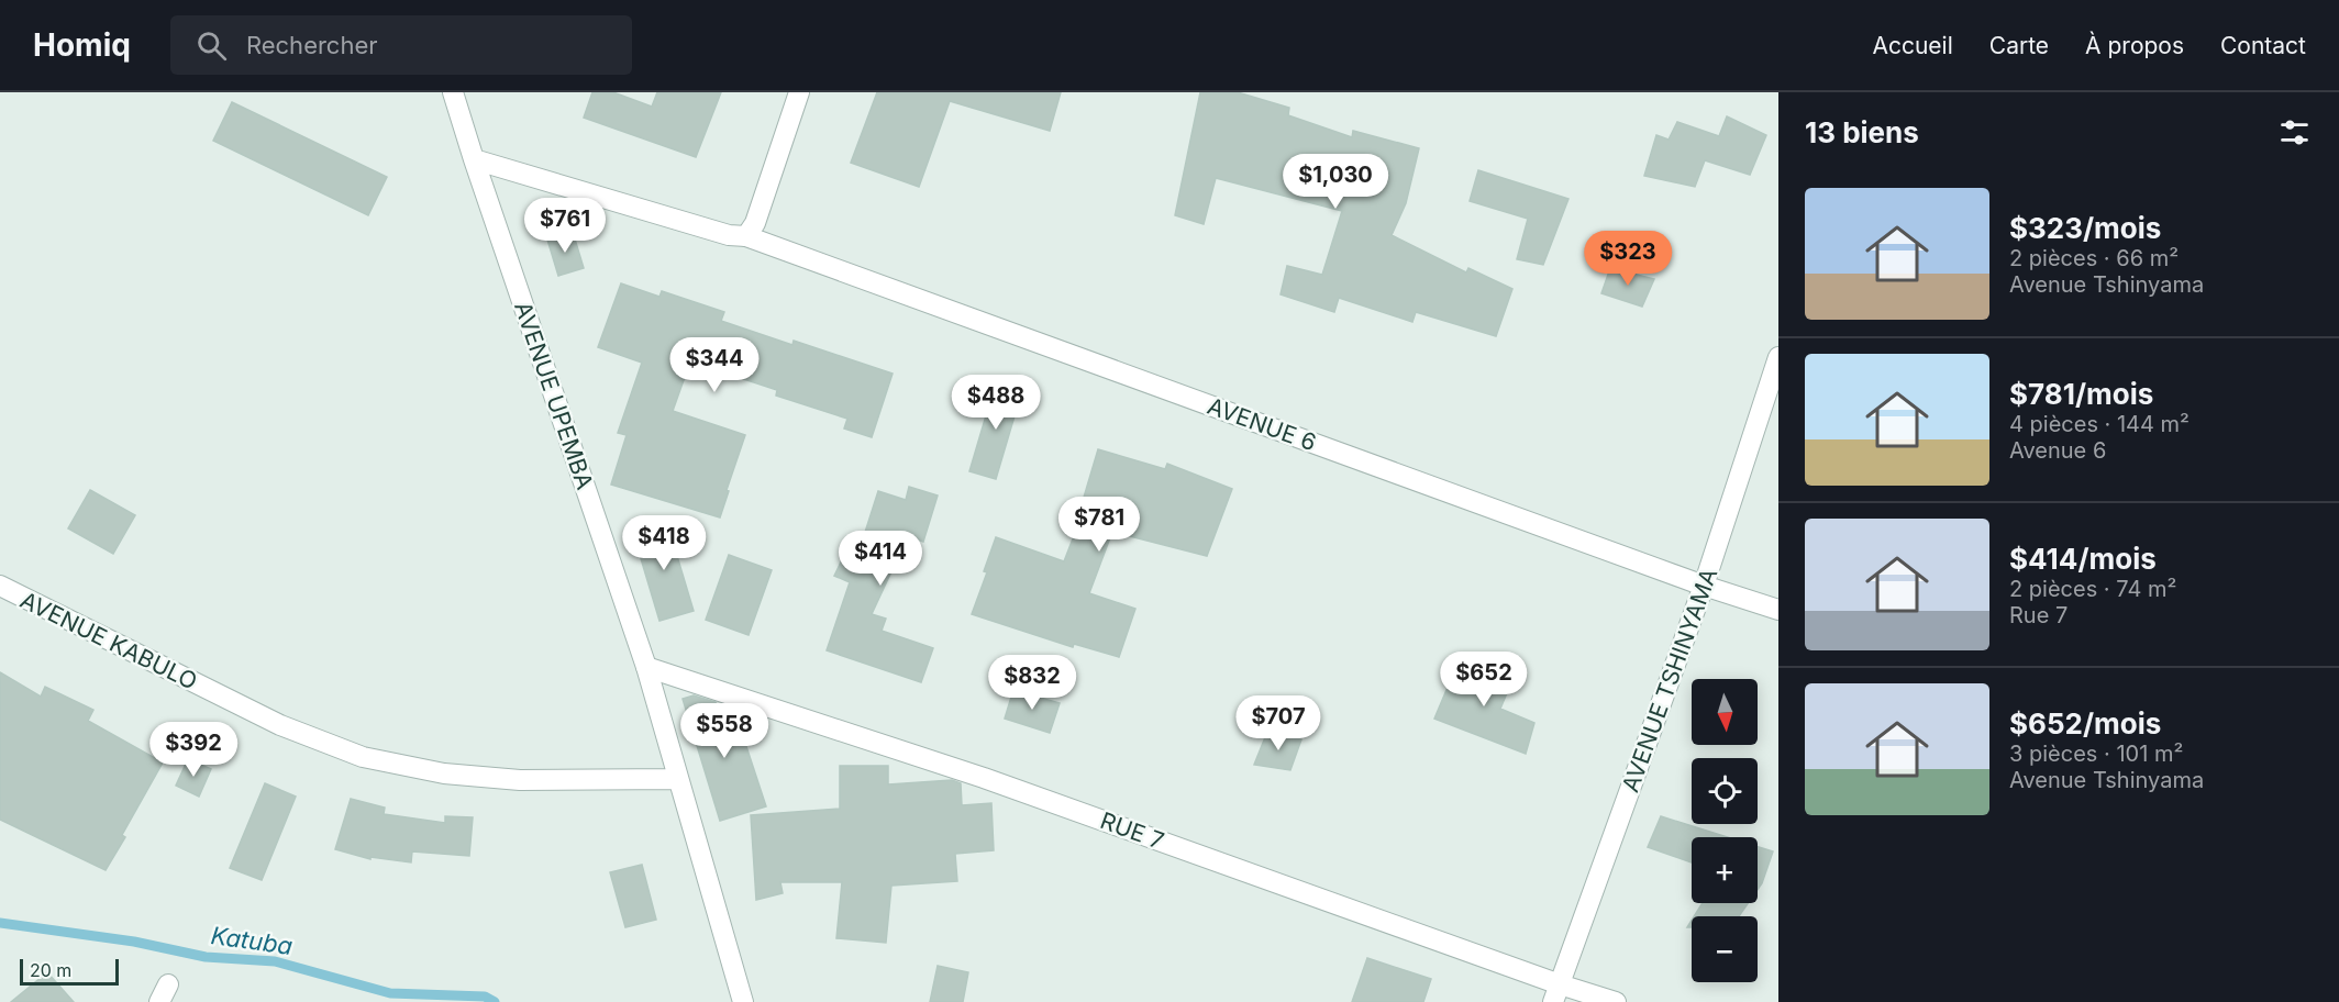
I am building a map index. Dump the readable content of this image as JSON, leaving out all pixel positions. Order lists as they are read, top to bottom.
{
  "streets": {
    "street": [
      "AVENUE UPEMBA",
      "AVENUE 6",
      "AVENUE KABULO",
      "AVENUE TSHINYAMA",
      "RUE 7"
    ]
  },
  "crossings": [
    ["AVENUE UPEMBA", "AVENUE 6"],
    ["AVENUE UPEMBA", "AVENUE KABULO"],
    ["AVENUE UPEMBA", "RUE 7"],
    ["AVENUE 6", "AVENUE TSHINYAMA"],
    ["AVENUE TSHINYAMA", "RUE 7"]
  ],
  "water": ["Katuba"],
  "scale_bar": "20 m",
  "north": "bottom",
  "page": {
    "header": "Homiq",
    "search": "Rechercher",
    "nav": [
      "Accueil",
      "Carte",
      "À propos",
      "Contact"
    ],
    "heading": "13 biens",
    "price": [
      "$1,030",
      "$761",
      "$323",
      "$344",
      "$488",
      "$781",
      "$418",
      "$414",
      "$652",
      "$832",
      "$707",
      "$558",
      "$392"
    ],
    "list": [
      {
        "name": "$323/mois",
        "note": "2 pièces · 66 m² · Avenue Tshinyama"
      },
      {
        "name": "$781/mois",
        "note": "4 pièces · 144 m² · Avenue 6"
      },
      {
        "name": "$414/mois",
        "note": "2 pièces · 74 m² · Rue 7"
      },
      {
        "name": "$652/mois",
        "note": "3 pièces · 101 m² · Avenue Tshinyama"
      }
    ],
    "map_buttons": ["+", "−"],
    "scale": "20 m"
  }
}
